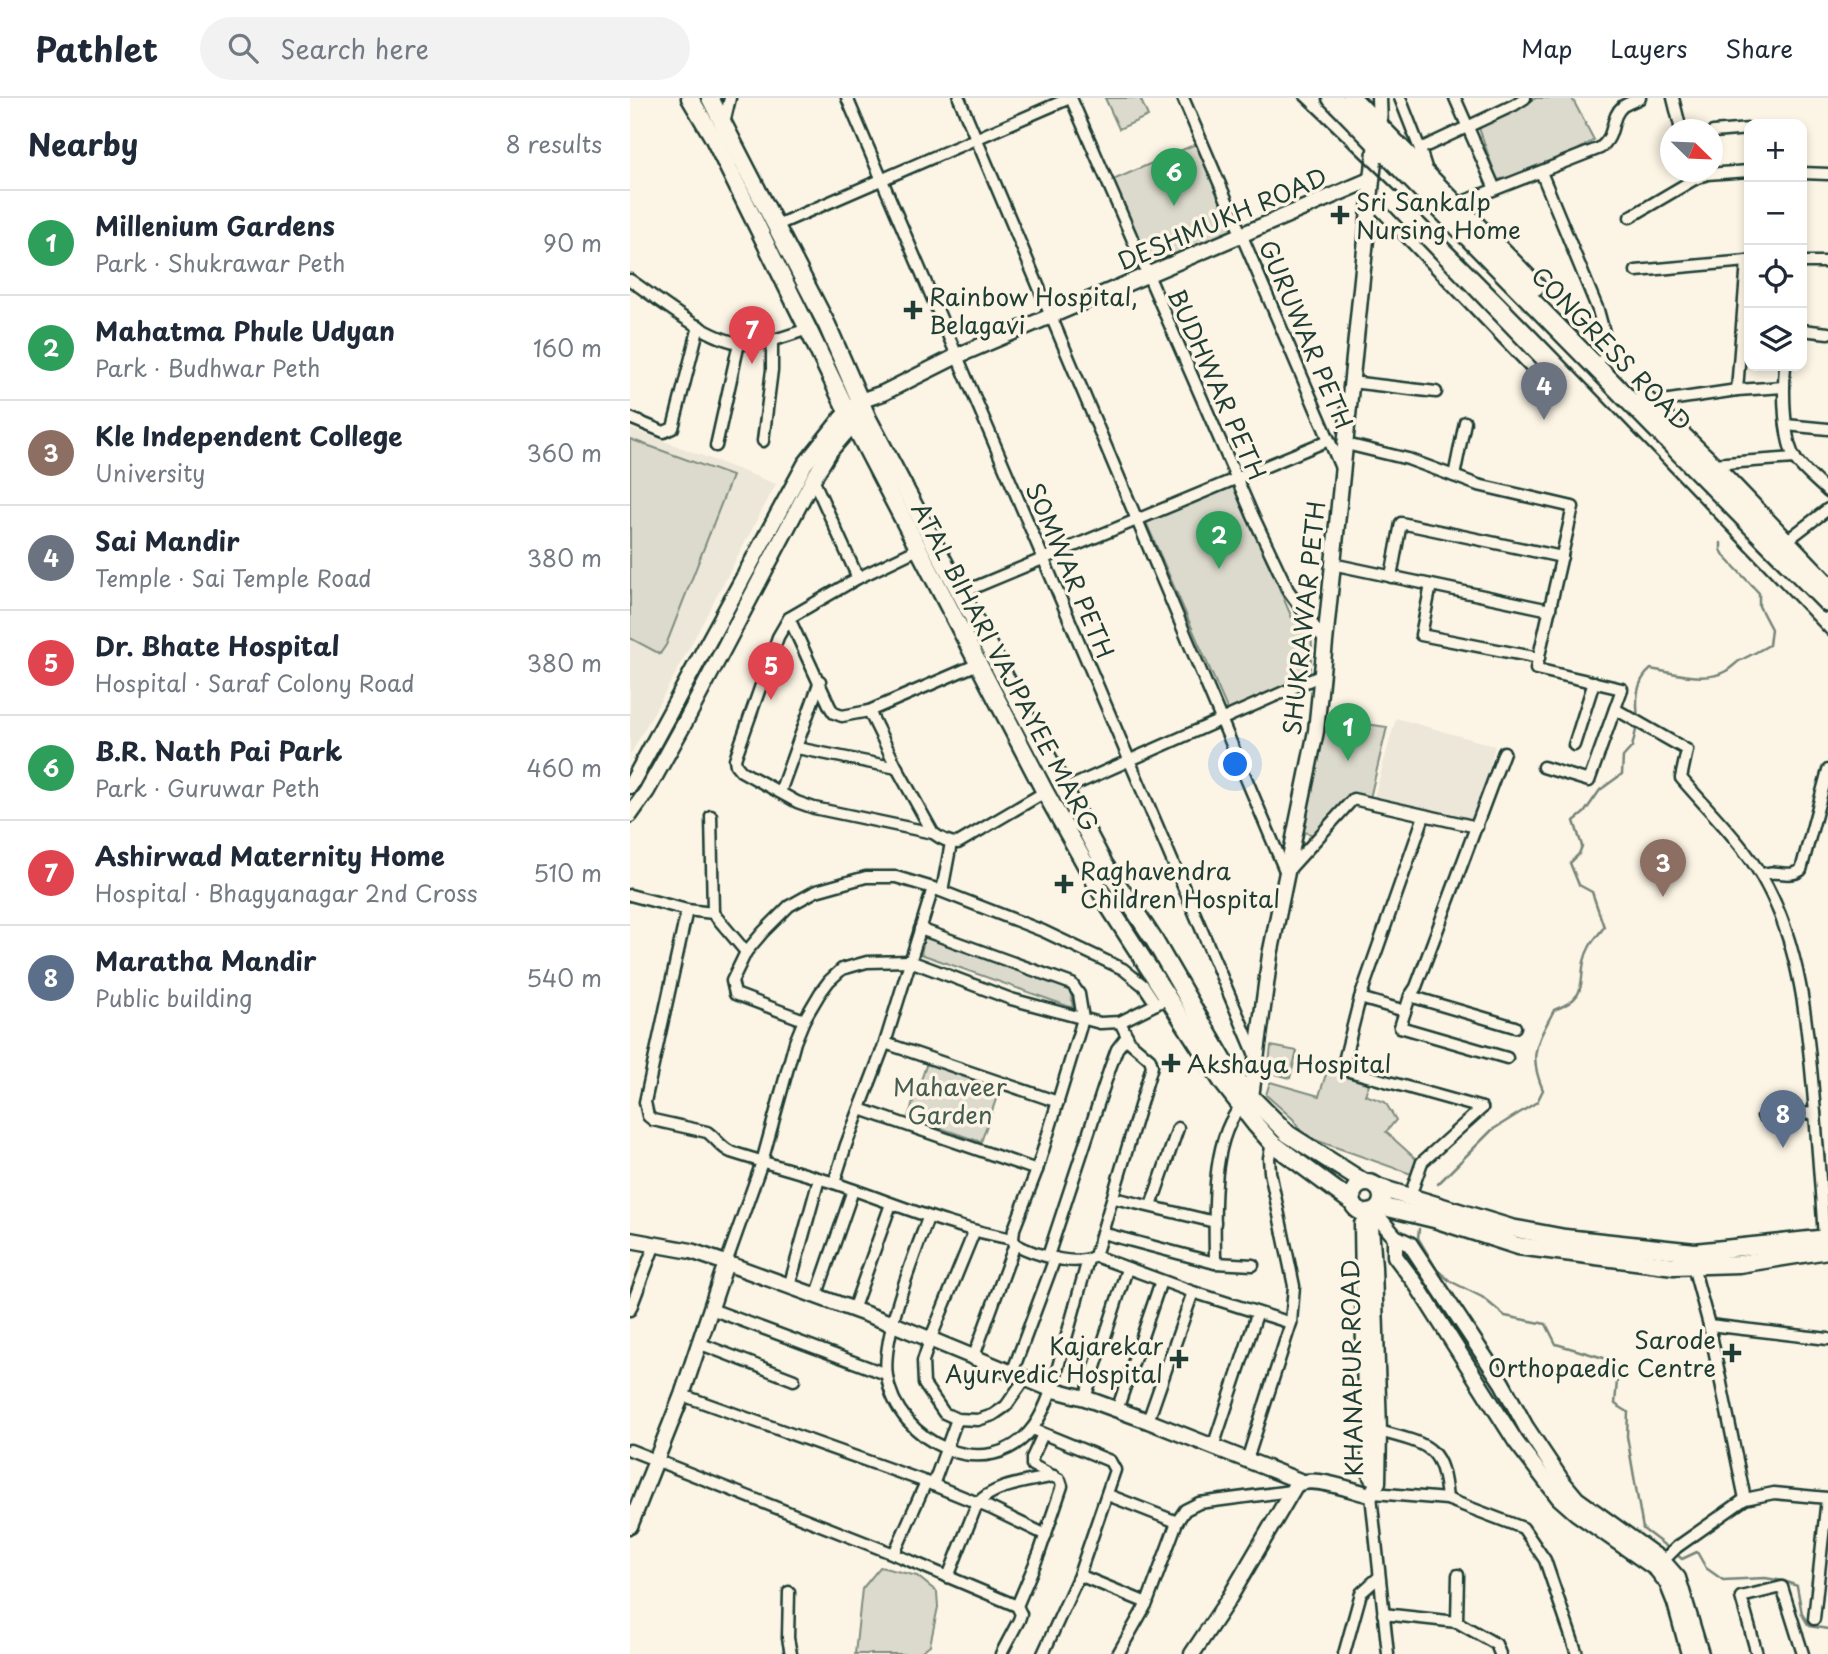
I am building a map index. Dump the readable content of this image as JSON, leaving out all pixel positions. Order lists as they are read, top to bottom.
{
  "streets": {
    "highway": ["CONGRESS ROAD"],
    "main road": [
      "DESHMUKH ROAD",
      "SHUKRAWAR PETH",
      "ATAL BIHARI VAJPAYEE MARG",
      "KHANAPUR ROAD"
    ],
    "street": ["GURUWAR PETH", "BUDHWAR PETH", "SOMWAR PETH"]
  },
  "crossings": [
    ["DESHMUKH ROAD", "GURUWAR PETH"],
    ["DESHMUKH ROAD", "BUDHWAR PETH"],
    ["DESHMUKH ROAD", "SOMWAR PETH"],
    ["DESHMUKH ROAD", "SHUKRAWAR PETH"],
    ["DESHMUKH ROAD", "ATAL BIHARI VAJPAYEE MARG"],
    ["GURUWAR PETH", "SHUKRAWAR PETH"],
    ["CONGRESS ROAD", "SHUKRAWAR PETH"],
    ["BUDHWAR PETH", "SHUKRAWAR PETH"],
    ["SOMWAR PETH", "SHUKRAWAR PETH"],
    ["SHUKRAWAR PETH", "ATAL BIHARI VAJPAYEE MARG"],
    ["ATAL BIHARI VAJPAYEE MARG", "KHANAPUR ROAD"]
  ],
  "parks": ["Mahaveer Garden"],
  "places": {
    "health": [
      "Sri Sankalp Nursing Home",
      "Rainbow Hospital, Belagavi",
      "Raghavendra Children Hospital",
      "Akshaya Hospital",
      "Sarode Orthopaedic Centre",
      "Kajarekar Ayurvedic Hospital"
    ]
  },
  "north": "bottom right",
  "page": {
    "header": "Pathlet",
    "search": "Search here",
    "nav": ["Map", "Layers", "Share"],
    "heading": ["Nearby", "8 results"],
    "map_buttons": ["+", "−"],
    "pins": [
      "6",
      "7",
      "4",
      "2",
      "5",
      "1",
      "3",
      "8"
    ],
    "list": [
      {
        "mark": "1",
        "name": "Millenium Gardens",
        "note": "Park · Shukrawar Peth",
        "value": "90 m"
      },
      {
        "mark": "2",
        "name": "Mahatma Phule Udyan",
        "note": "Park · Budhwar Peth",
        "value": "160 m"
      },
      {
        "mark": "3",
        "name": "Kle Independent College",
        "note": "University",
        "value": "360 m"
      },
      {
        "mark": "4",
        "name": "Sai Mandir",
        "note": "Temple · Sai Temple Road",
        "value": "380 m"
      },
      {
        "mark": "5",
        "name": "Dr. Bhate Hospital",
        "note": "Hospital · Saraf Colony Road",
        "value": "380 m"
      },
      {
        "mark": "6",
        "name": "B.R. Nath Pai Park",
        "note": "Park · Guruwar Peth",
        "value": "460 m"
      },
      {
        "mark": "7",
        "name": "Ashirwad Maternity Home",
        "note": "Hospital · Bhagyanagar 2nd Cross",
        "value": "510 m"
      },
      {
        "mark": "8",
        "name": "Maratha Mandir",
        "note": "Public building",
        "value": "540 m"
      }
    ]
  }
}
